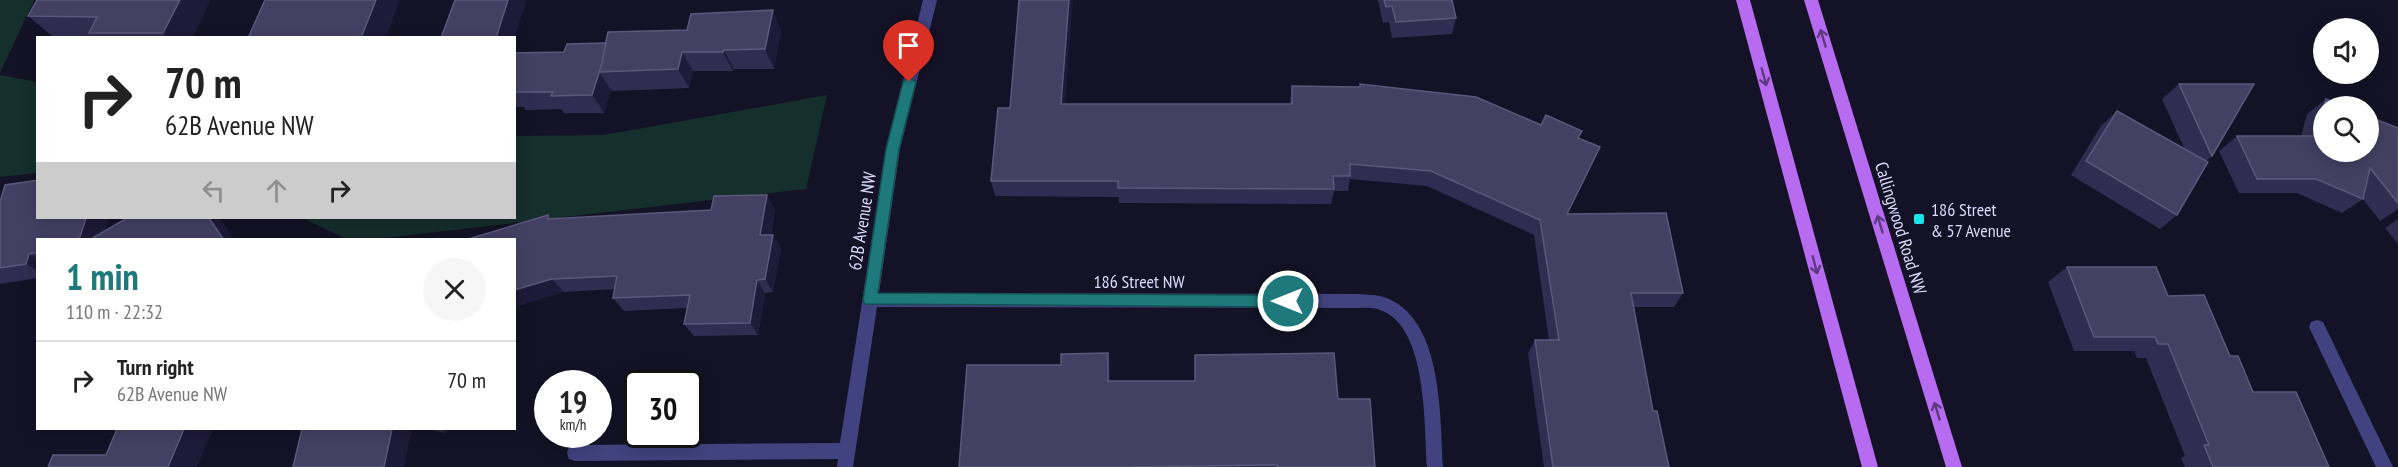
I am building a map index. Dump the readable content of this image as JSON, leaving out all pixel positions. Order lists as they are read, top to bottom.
{
  "streets": {
    "main road": ["Callingwood Road NW"],
    "street": ["62B Avenue NW", "186 Street NW"]
  },
  "crossings": [
    ["62B Avenue NW", "186 Street NW"]
  ],
  "places": {
    "transit": ["186 Street & 57 Avenue"]
  },
  "page": {
    "turn": ["70 m", "62B Avenue NW"],
    "heading": ["1 min", "110 m · 22:32"],
    "list": [
      {
        "name": "Turn right",
        "note": "62B Avenue NW",
        "value": "70 m"
      }
    ],
    "speed": "19 km/h",
    "limit": "30"
  }
}
